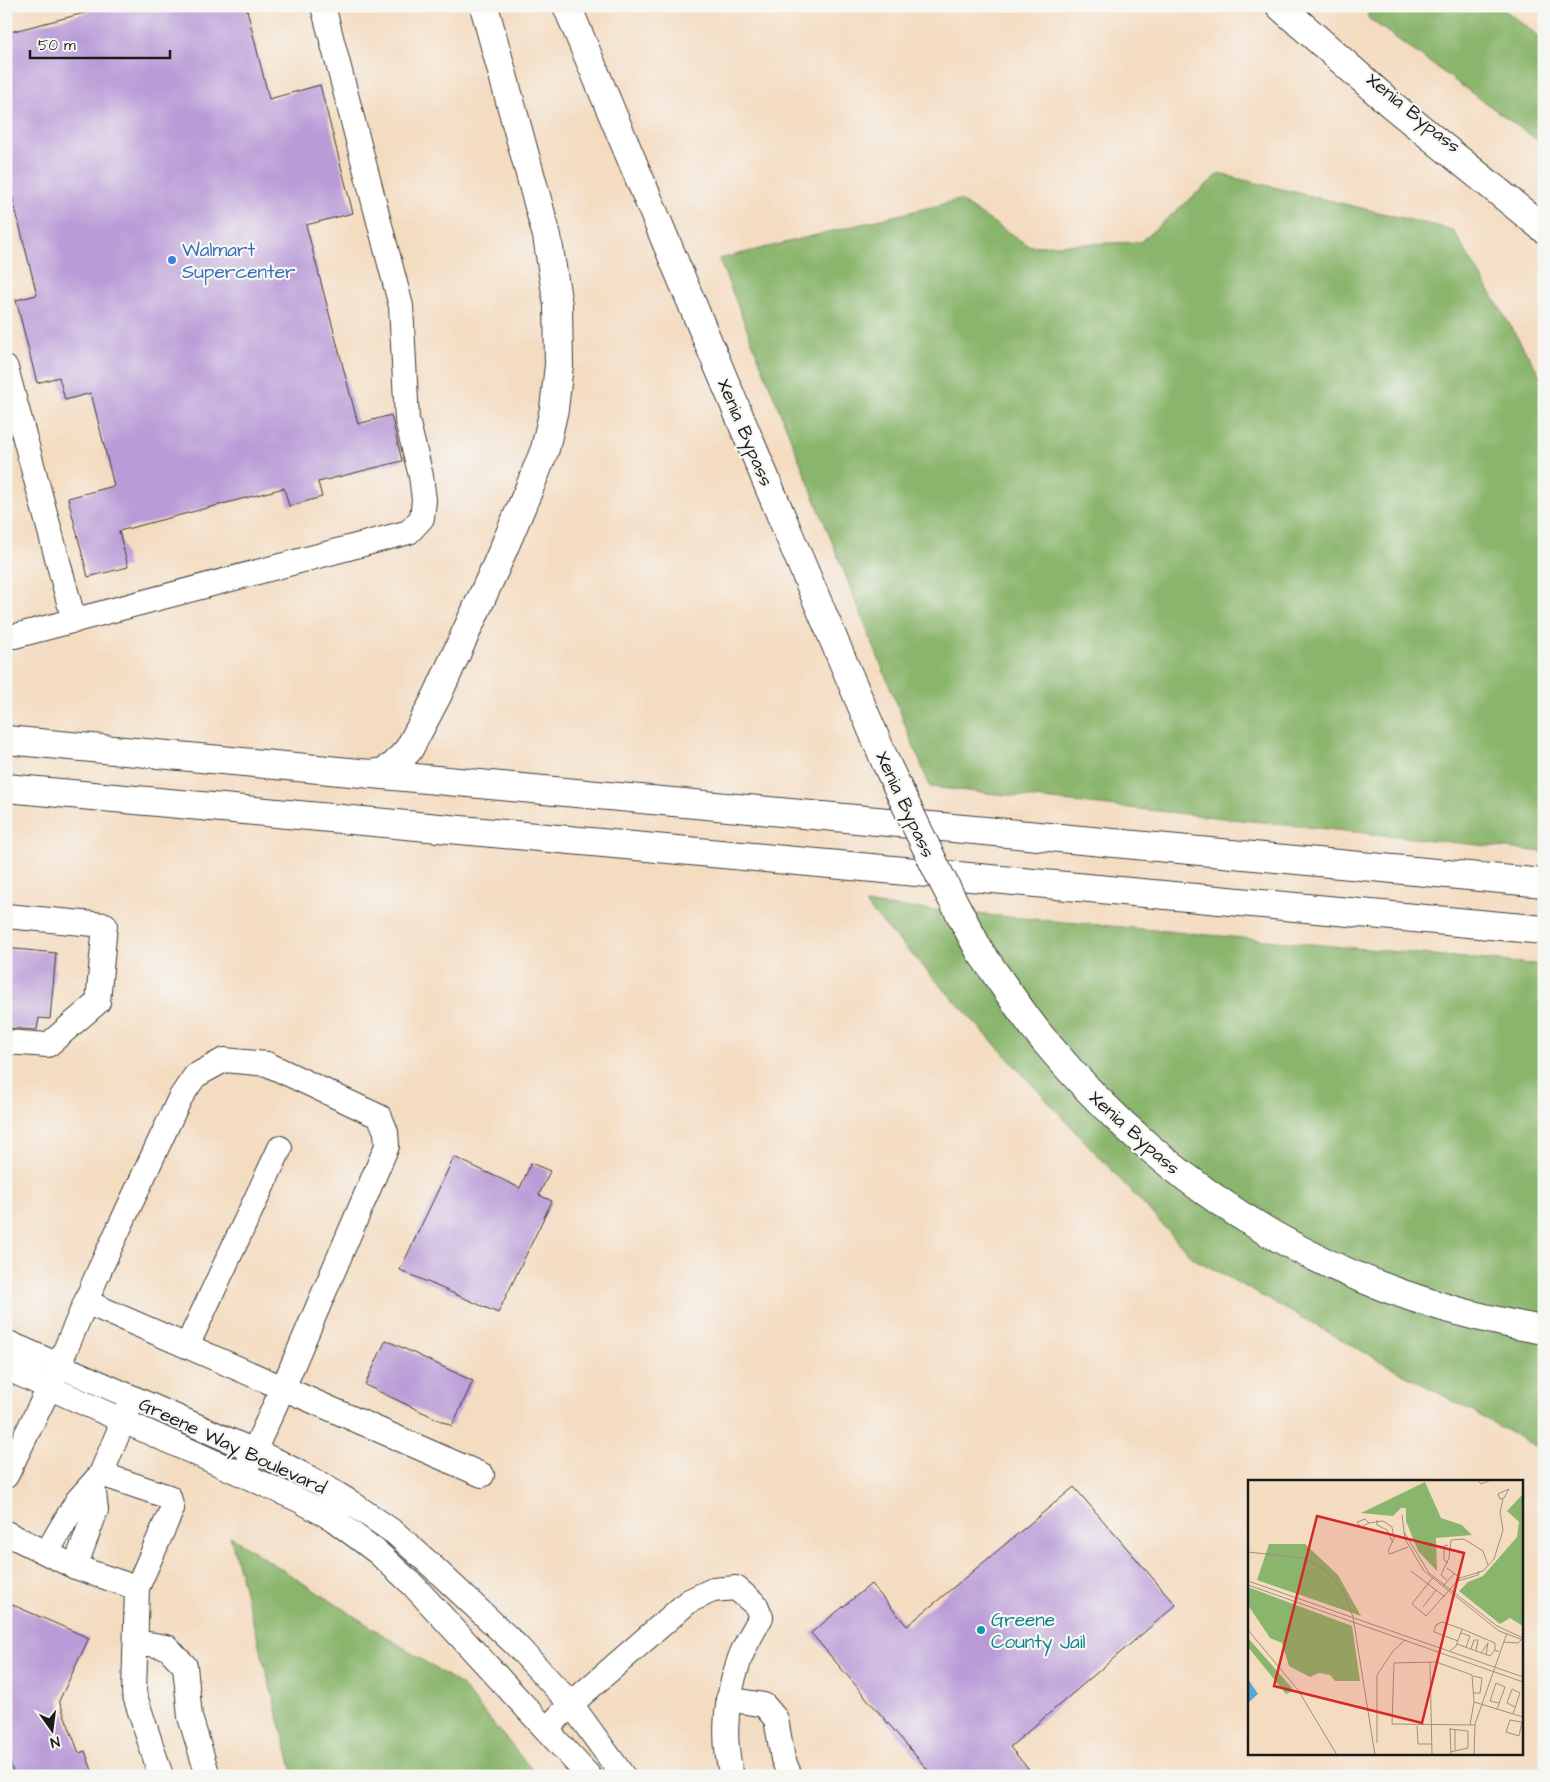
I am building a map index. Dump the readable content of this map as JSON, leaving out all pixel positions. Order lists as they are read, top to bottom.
{
  "streets": {
    "main road": ["Xenia Bypass"],
    "street": ["Greene Way Boulevard"]
  },
  "places": ["Walmart Supercenter", "Greene County Jail"],
  "scale_bar": "50 m",
  "north": "bottom"
}
